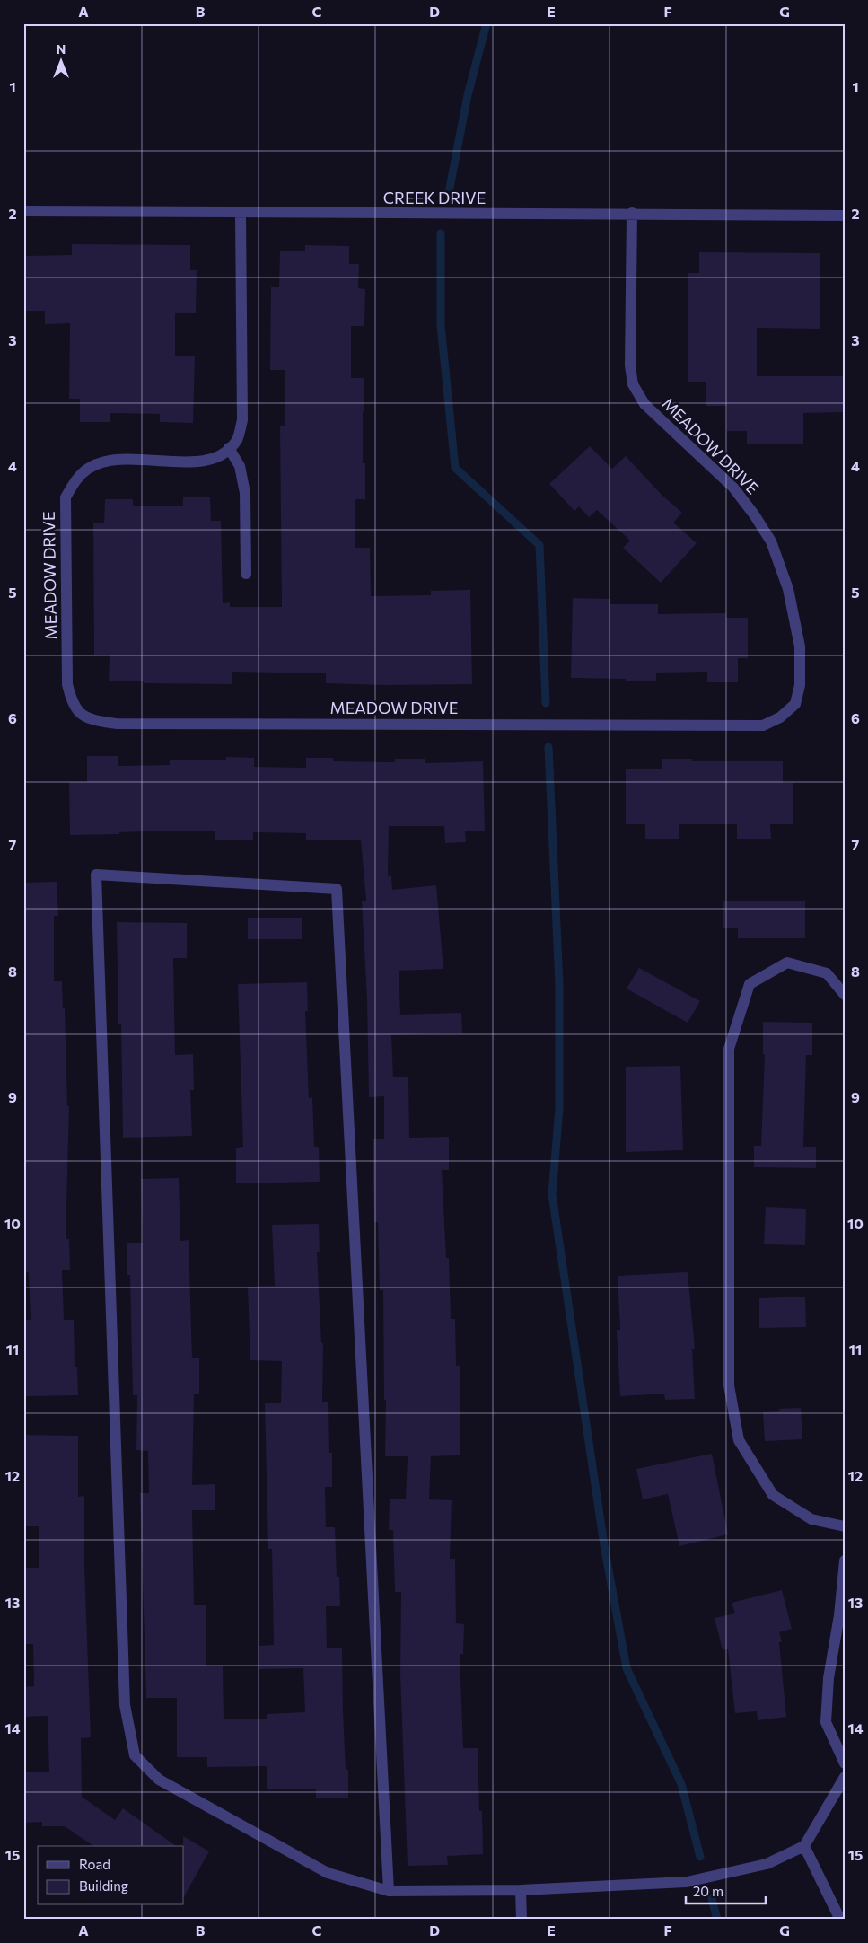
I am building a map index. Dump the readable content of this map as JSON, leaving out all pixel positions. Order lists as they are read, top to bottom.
{
  "streets": {
    "street": ["CREEK DRIVE", "MEADOW DRIVE"]
  },
  "crossings": [
    ["CREEK DRIVE", "MEADOW DRIVE"]
  ],
  "legend": ["Road", "Building"],
  "scale_bar": "20 m",
  "north": "top",
  "grid": {
    "columns": [
      "A",
      "B",
      "C",
      "D",
      "E",
      "F",
      "G"
    ],
    "rows": [
      "1",
      "2",
      "3",
      "4",
      "5",
      "6",
      "7",
      "8",
      "9",
      "10",
      "11",
      "12",
      "13",
      "14",
      "15"
    ]
  }
}
